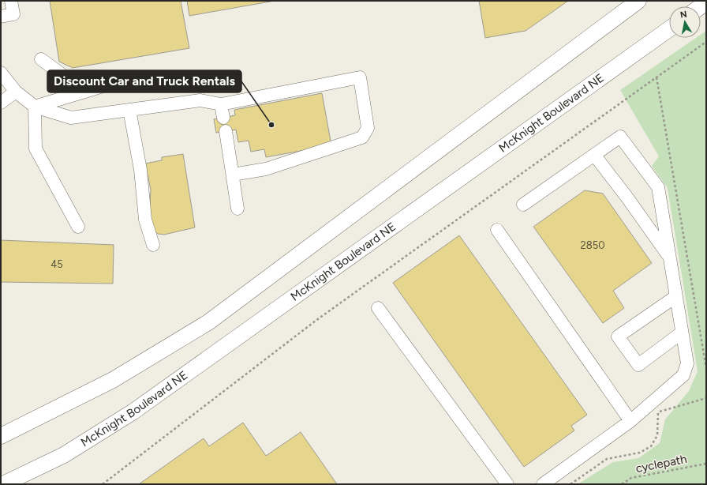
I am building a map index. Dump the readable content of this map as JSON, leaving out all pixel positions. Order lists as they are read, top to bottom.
{
  "streets": {
    "main road": ["McKnight Boulevard NE"],
    "path": ["cyclepath"]
  },
  "places": ["Discount Car and Truck Rentals"],
  "house_numbers": ["2850", "45"],
  "north": "top"
}
